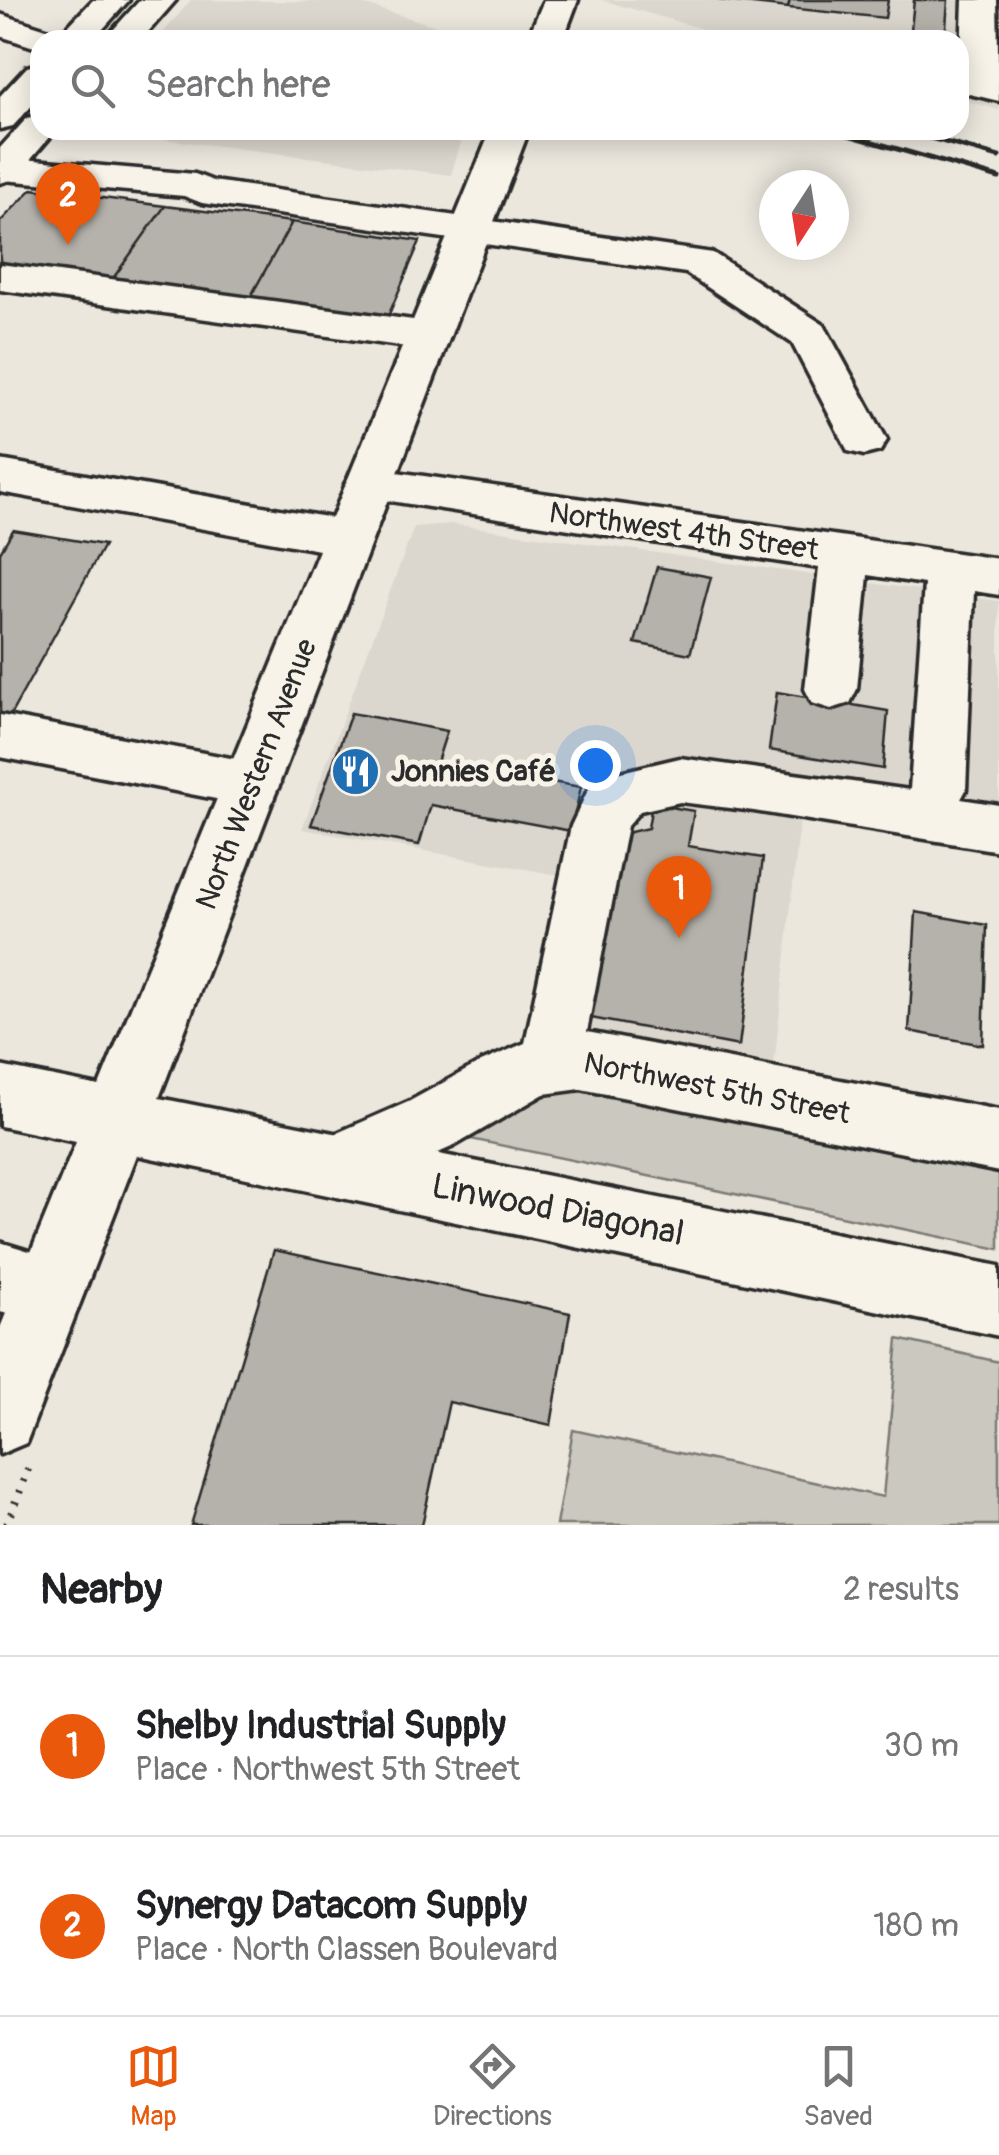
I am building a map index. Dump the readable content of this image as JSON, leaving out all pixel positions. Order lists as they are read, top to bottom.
{
  "streets": {
    "main road": [
      "Northwest 4th Street",
      "North Western Avenue",
      "Northwest 5th Street",
      "Linwood Diagonal"
    ]
  },
  "crossings": [
    ["Northwest 4th Street", "North Western Avenue"],
    ["North Western Avenue", "Linwood Diagonal"],
    ["Northwest 5th Street", "Linwood Diagonal"]
  ],
  "places": {
    "restaurant": ["Jonnies Café"]
  },
  "north": "bottom",
  "page": {
    "search": "Search here",
    "pins": ["2", "1"],
    "heading": ["Nearby", "2 results"],
    "list": [
      {
        "mark": "1",
        "name": "Shelby Industrial Supply",
        "note": "Place · Northwest 5th Street",
        "value": "30 m"
      },
      {
        "mark": "2",
        "name": "Synergy Datacom Supply",
        "note": "Place · North Classen Boulevard",
        "value": "180 m"
      }
    ],
    "nav": ["Map", "Directions", "Saved"]
  }
}
